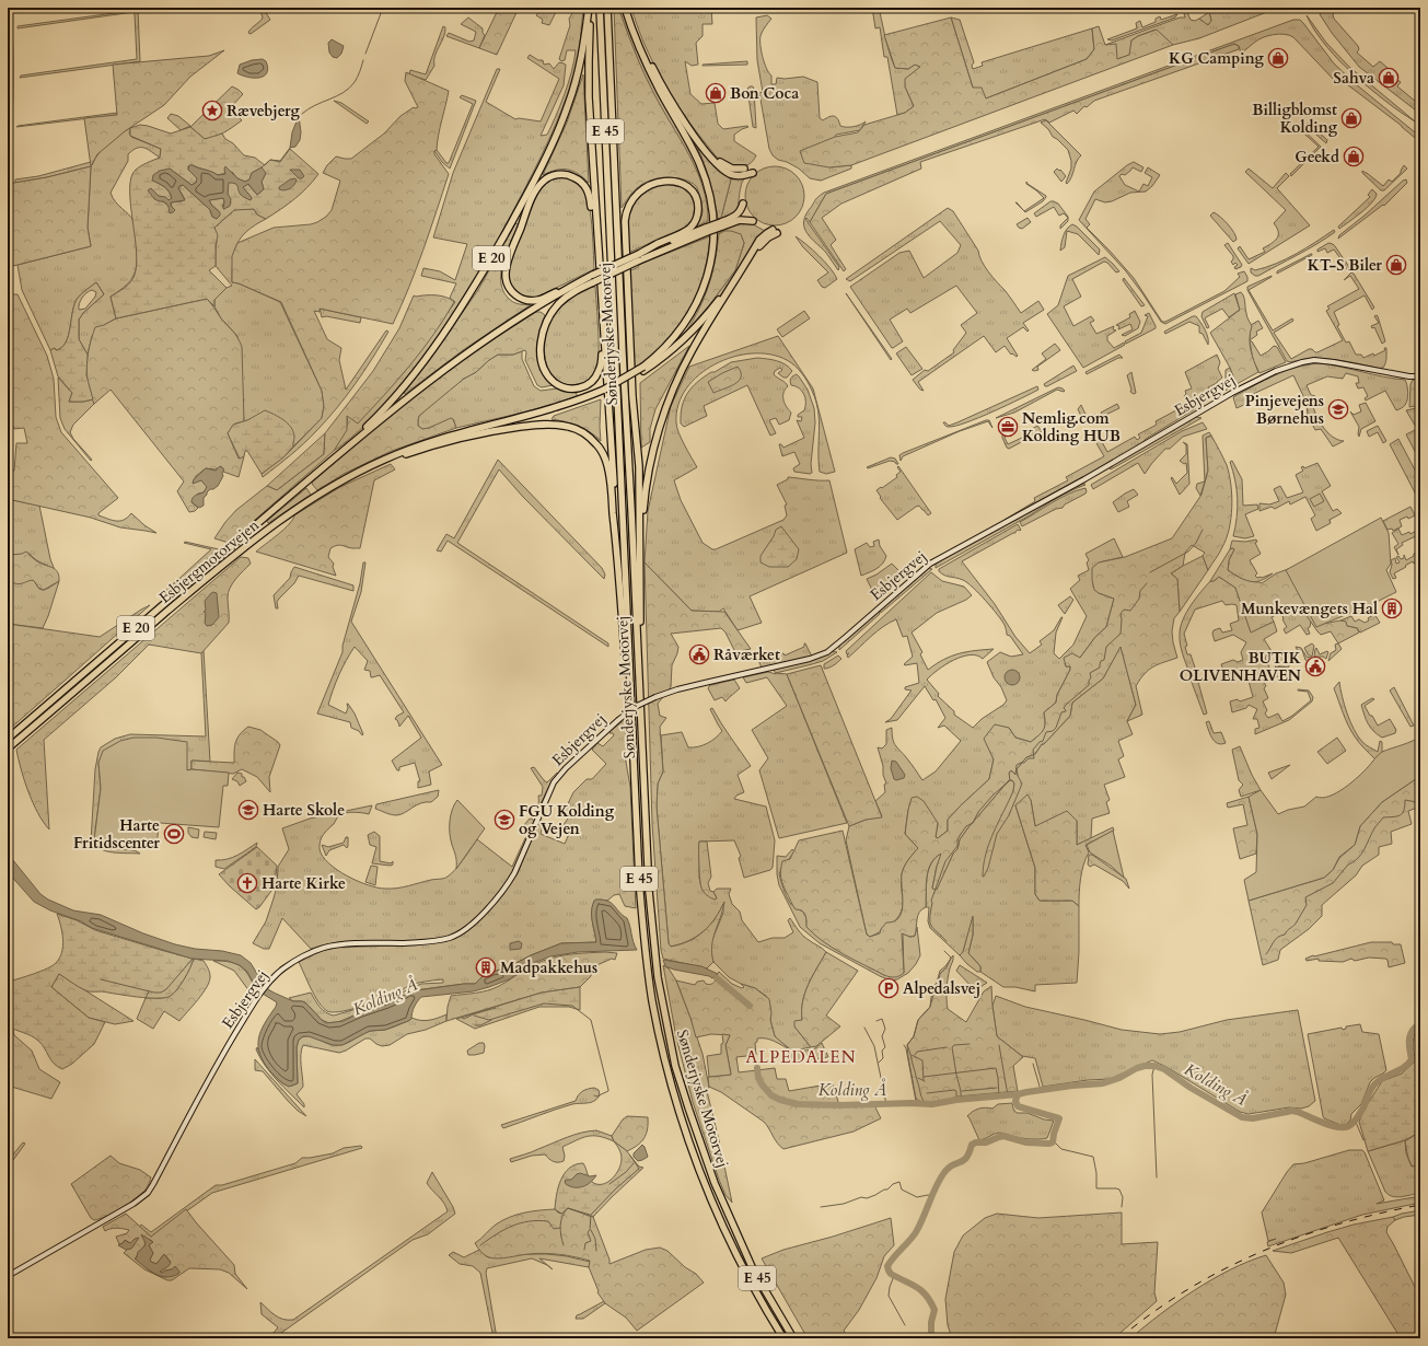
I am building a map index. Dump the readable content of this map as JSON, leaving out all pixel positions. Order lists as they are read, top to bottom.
{
  "streets": {
    "highway": [
      "E 45",
      "E 20",
      "Sønderjyske Motorvej",
      "Esbjergmotorvejen"
    ],
    "main road": ["Esbjergvej"]
  },
  "crossings": [
    ["E 20", "Esbjergmotorvejen"]
  ],
  "districts": ["ALPEDALEN"],
  "water": ["Kolding Å"],
  "places": {
    "shop": [
      "KG Camping",
      "Sahva",
      "Bon Coca",
      "Billigblomst Kolding",
      "Geekd",
      "KT-S Biler"
    ],
    "place": ["Rævebjerg"],
    "school or university": ["Pinjevejens Børnehus", "Harte Skole", "FGU Kolding og Vejen"],
    "office": ["Nemlig.com Kolding HUB"],
    "building": ["Munkevængets Hal", "Madpakkehus"],
    "public building": ["Råværket", "BUTIK OLIVENHAVEN"],
    "sports": ["Harte Fritidscenter"],
    "church": ["Harte Kirke"],
    "parking": ["Alpedalsvej"]
  }
}
